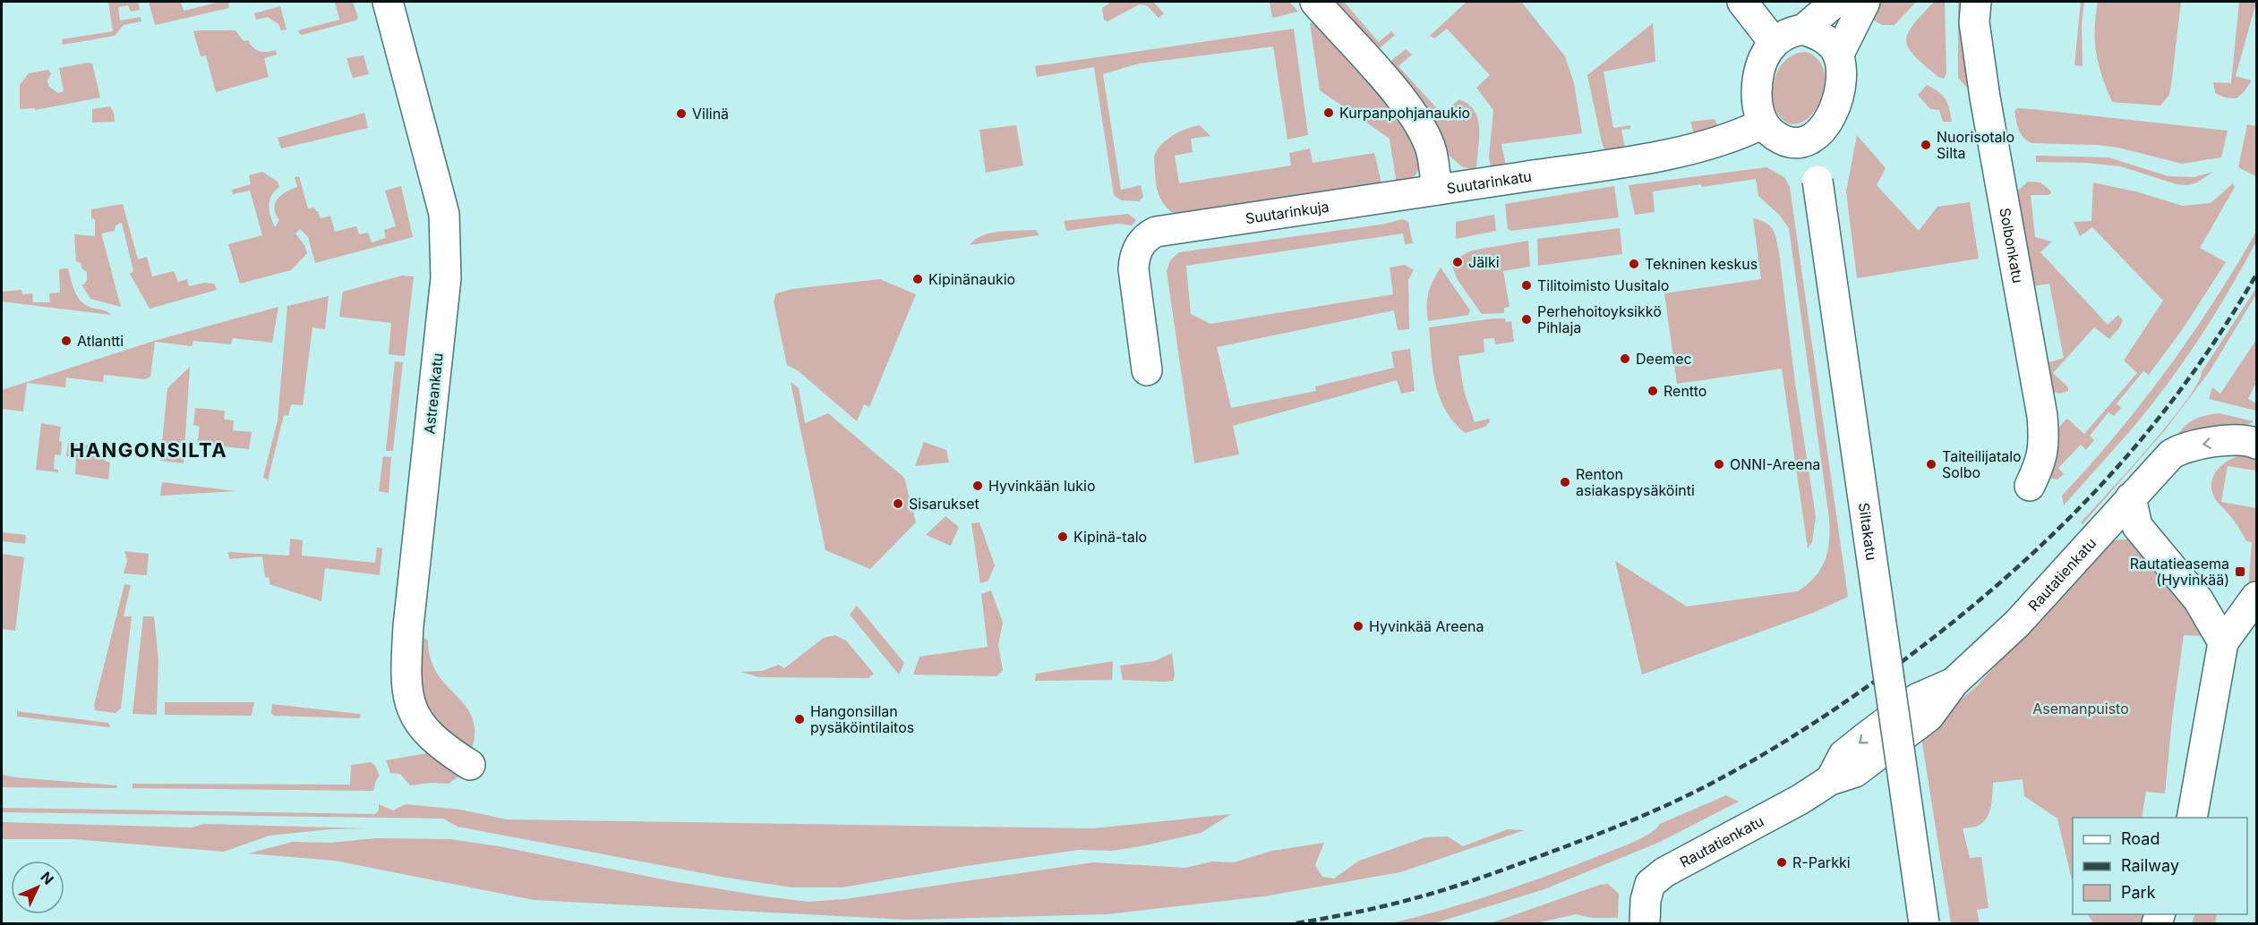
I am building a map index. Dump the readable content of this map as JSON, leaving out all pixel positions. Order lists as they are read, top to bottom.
{
  "streets": {
    "street": [
      "Suutarinkatu",
      "Suutarinkuja",
      "Solbonkatu",
      "Astreankatu",
      "Siltakatu",
      "Rautatienkatu"
    ]
  },
  "crossings": [
    ["Suutarinkatu", "Suutarinkuja"],
    ["Suutarinkatu", "Siltakatu"]
  ],
  "districts": ["HANGONSILTA"],
  "parks": ["Asemanpuisto"],
  "places": {
    "other": [
      "Kurpanpohjanaukio",
      "Vilinä",
      "Nuorisotalo Silta",
      "Jälki",
      "Tekninen keskus",
      "Kipinänaukio",
      "Tilitoimisto Uusitalo",
      "Perhehoitoyksikkö Pihlaja",
      "Atlantti",
      "Deemec",
      "Rentto",
      "ONNI-Areena",
      "Taiteilijatalo Solbo",
      "Renton asiakaspysäköinti",
      "Hyvinkään lukio",
      "Sisarukset",
      "Kipinä-talo",
      "Hyvinkää Areena",
      "Hangonsillan pysäköintilaitos",
      "R-Parkki"
    ],
    "transit": ["Rautatieasema (Hyvinkää)"]
  },
  "legend": ["Road", "Railway", "Park"],
  "north": "top right"
}
